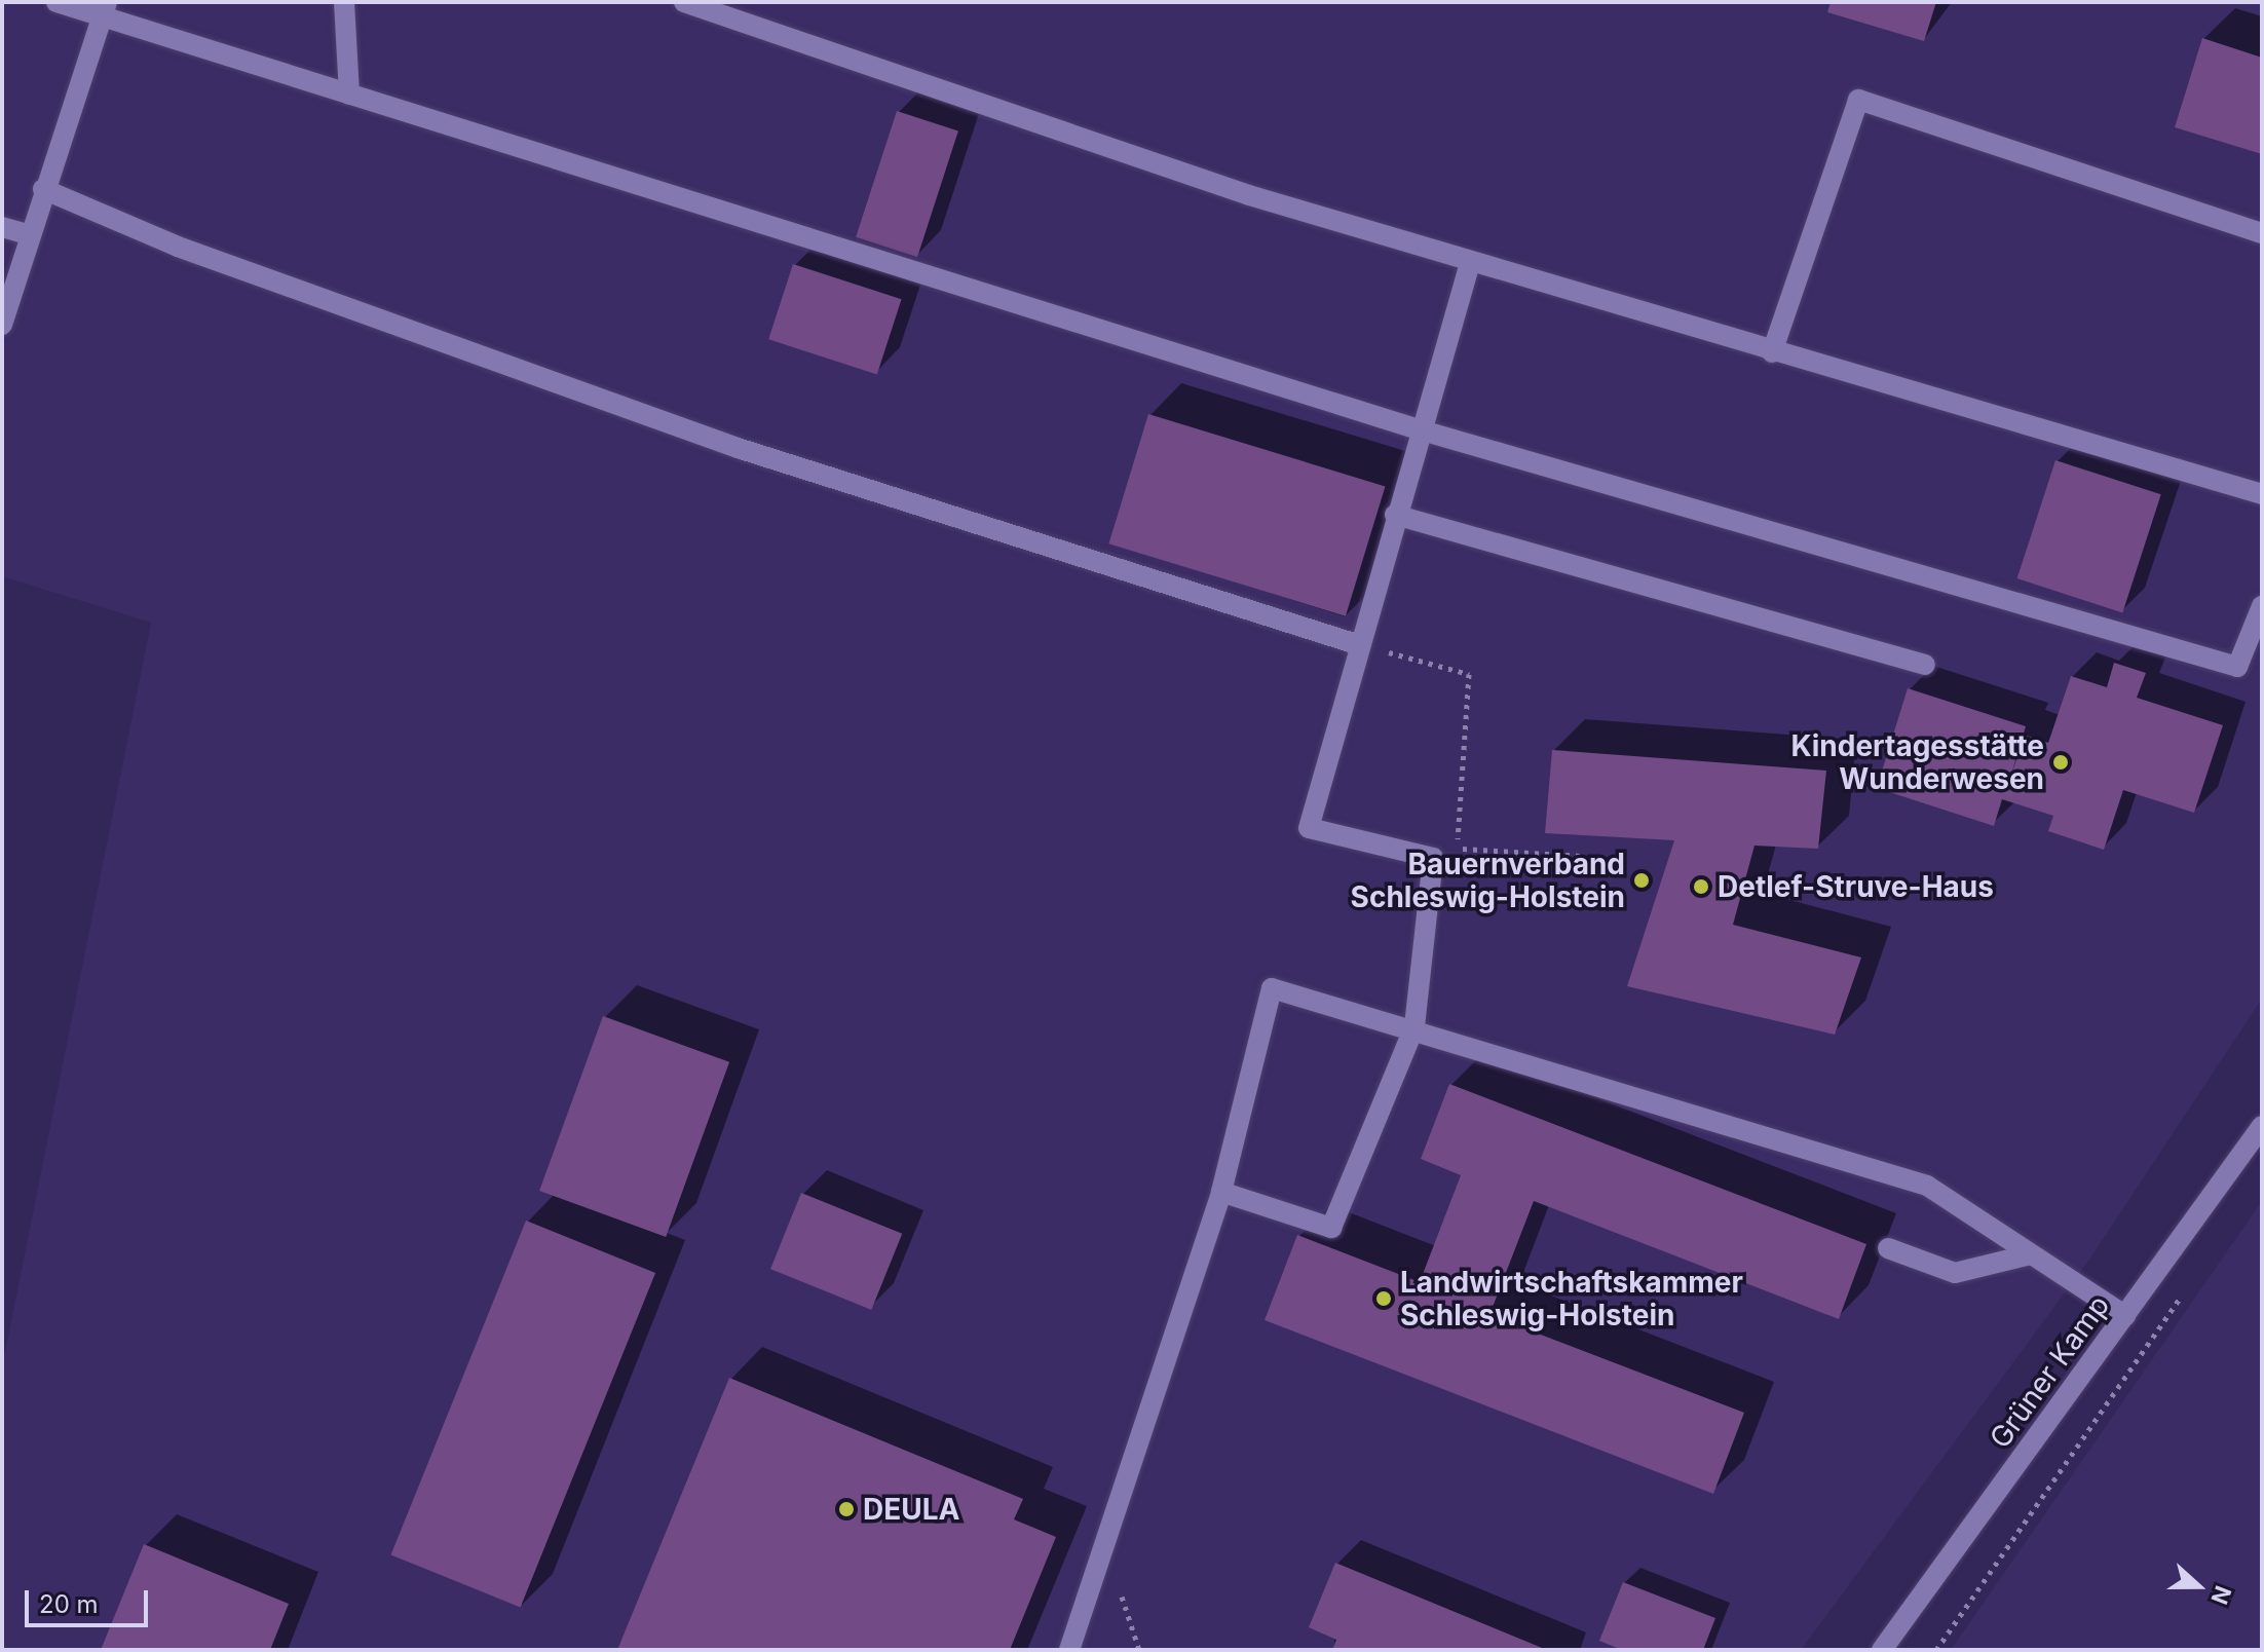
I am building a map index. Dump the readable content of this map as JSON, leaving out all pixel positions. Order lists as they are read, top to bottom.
{
  "streets": {
    "street": ["Grüner Kamp"]
  },
  "places": [
    "Kindertagesstätte Wunderwesen",
    "Bauernverband Schleswig-Holstein",
    "Detlef-Struve-Haus",
    "Landwirtschaftskammer Schleswig-Holstein",
    "DEULA"
  ],
  "scale_bar": "20 m",
  "north": "right"
}
